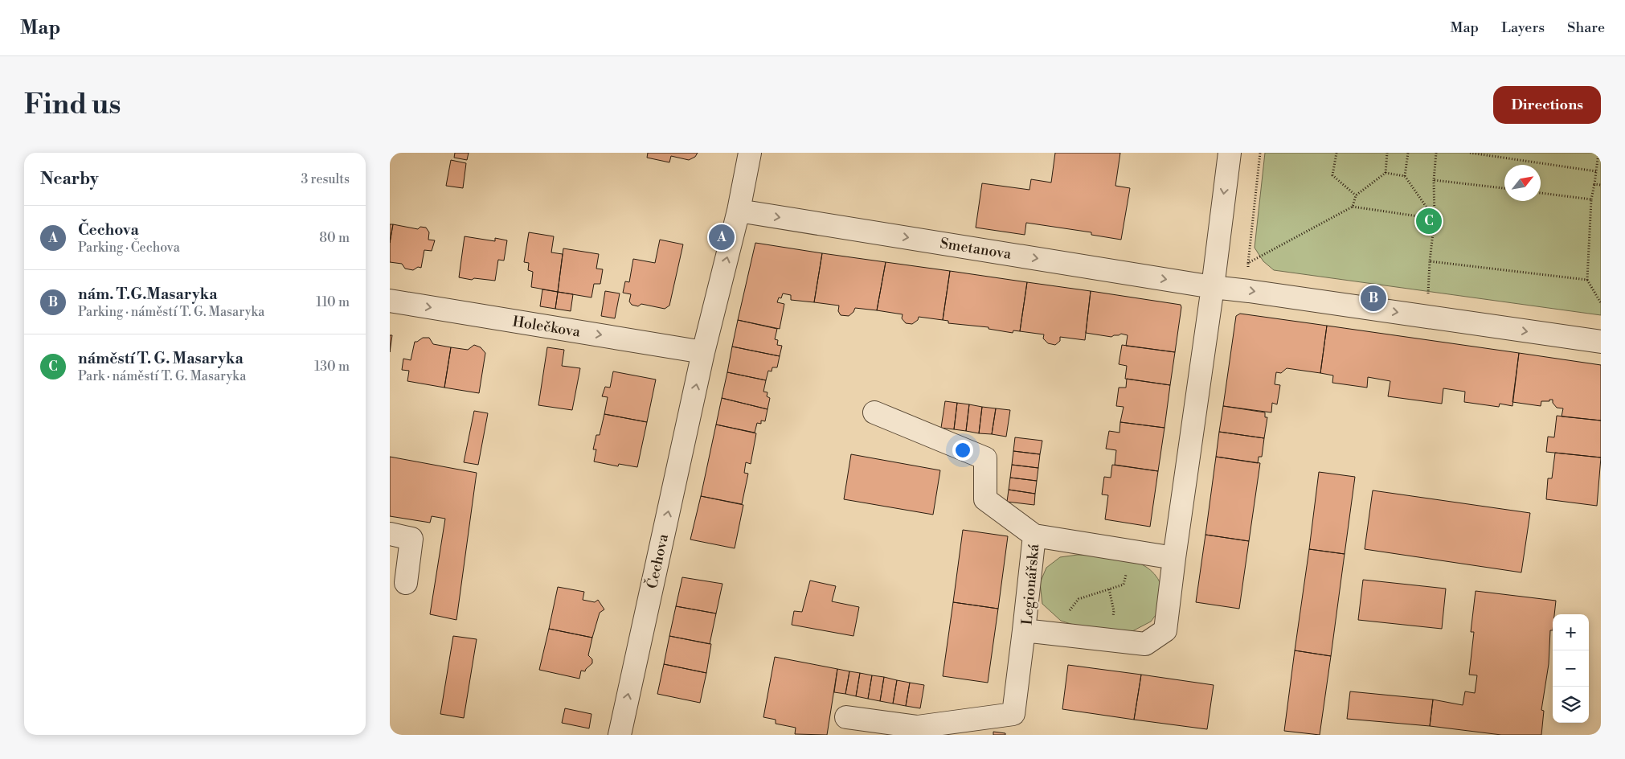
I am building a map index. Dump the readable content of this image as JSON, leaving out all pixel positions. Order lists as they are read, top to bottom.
{
  "streets": {
    "street": [
      "Smetanova",
      "Holečkova",
      "Čechova",
      "Legionářská"
    ]
  },
  "crossings": [
    ["Smetanova", "Čechova"],
    ["Smetanova", "Legionářská"],
    ["Holečkova", "Čechova"]
  ],
  "one_way": ["Smetanova", "Holečkova", "Čechova"],
  "north": "top right",
  "page": {
    "header": "Map",
    "nav": ["Map", "Layers", "Share"],
    "buttons": "Directions",
    "title": "Find us",
    "heading": ["Nearby", "3 results"],
    "list": [
      {
        "mark": "A",
        "name": "Čechova",
        "note": "Parking · Čechova",
        "value": "80 m"
      },
      {
        "mark": "B",
        "name": "nám. T.G.Masaryka",
        "note": "Parking · náměstí T. G. Masaryka",
        "value": "110 m"
      },
      {
        "mark": "C",
        "name": "náměstí T. G. Masaryka",
        "note": "Park · náměstí T. G. Masaryka",
        "value": "130 m"
      }
    ],
    "pins": ["C", "A", "B"],
    "map_buttons": ["+", "−"]
  }
}
